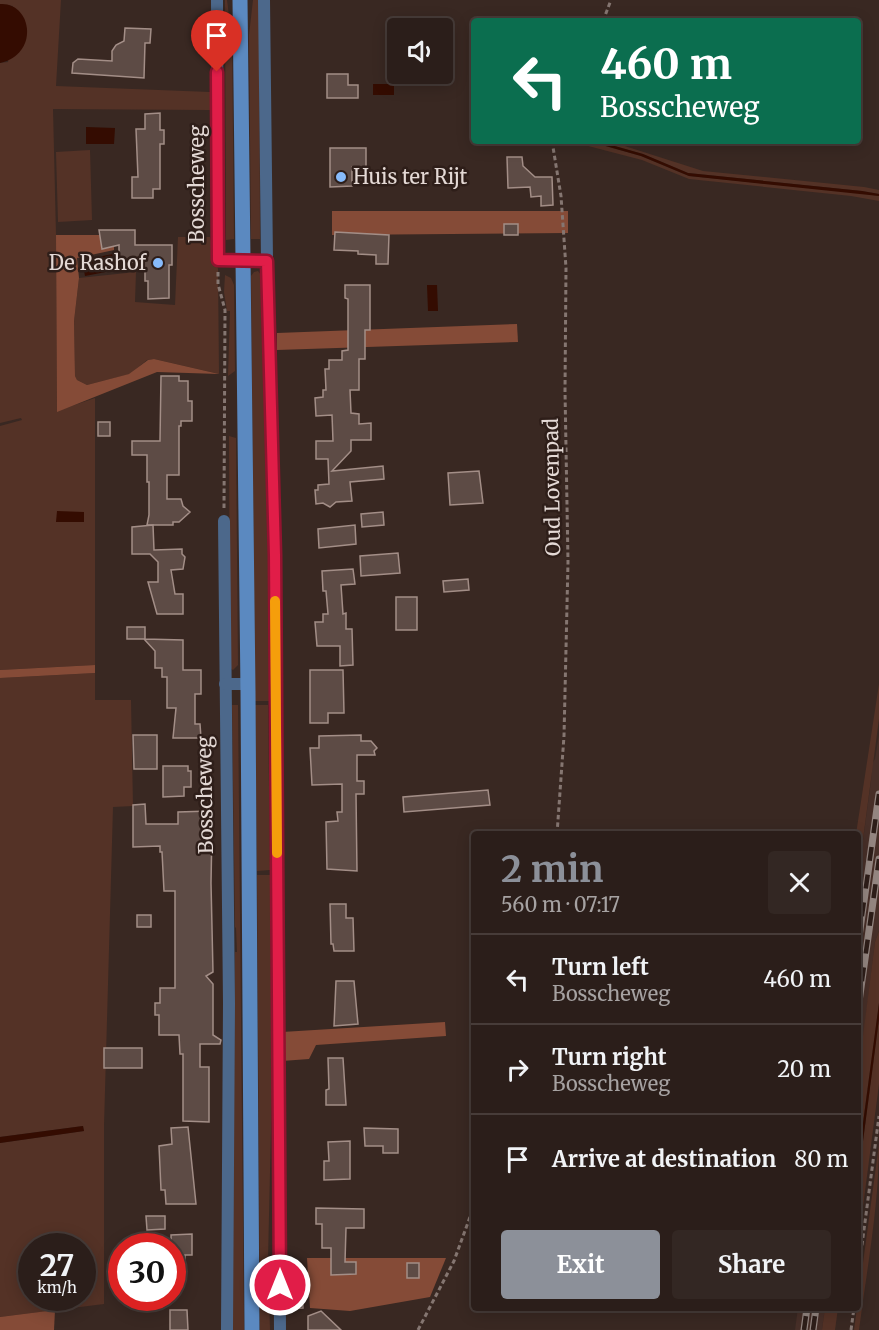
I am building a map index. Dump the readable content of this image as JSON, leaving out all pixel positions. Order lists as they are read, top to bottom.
{
  "streets": {
    "street": ["Bosscheweg"],
    "path": ["Oud Lovenpad"]
  },
  "places": ["Huis ter Rijt", "De Rashof"],
  "page": {
    "turn": ["460 m", "Bosscheweg"],
    "heading": ["2 min", "560 m · 07:17"],
    "list": [
      {
        "name": "Turn left",
        "note": "Bosscheweg",
        "value": "460 m"
      },
      {
        "name": "Turn right",
        "note": "Bosscheweg",
        "value": "20 m"
      },
      {
        "name": "Arrive at destination",
        "value": "80 m"
      }
    ],
    "buttons": ["Exit", "Share"],
    "speed": "27 km/h",
    "limit": "30"
  }
}
